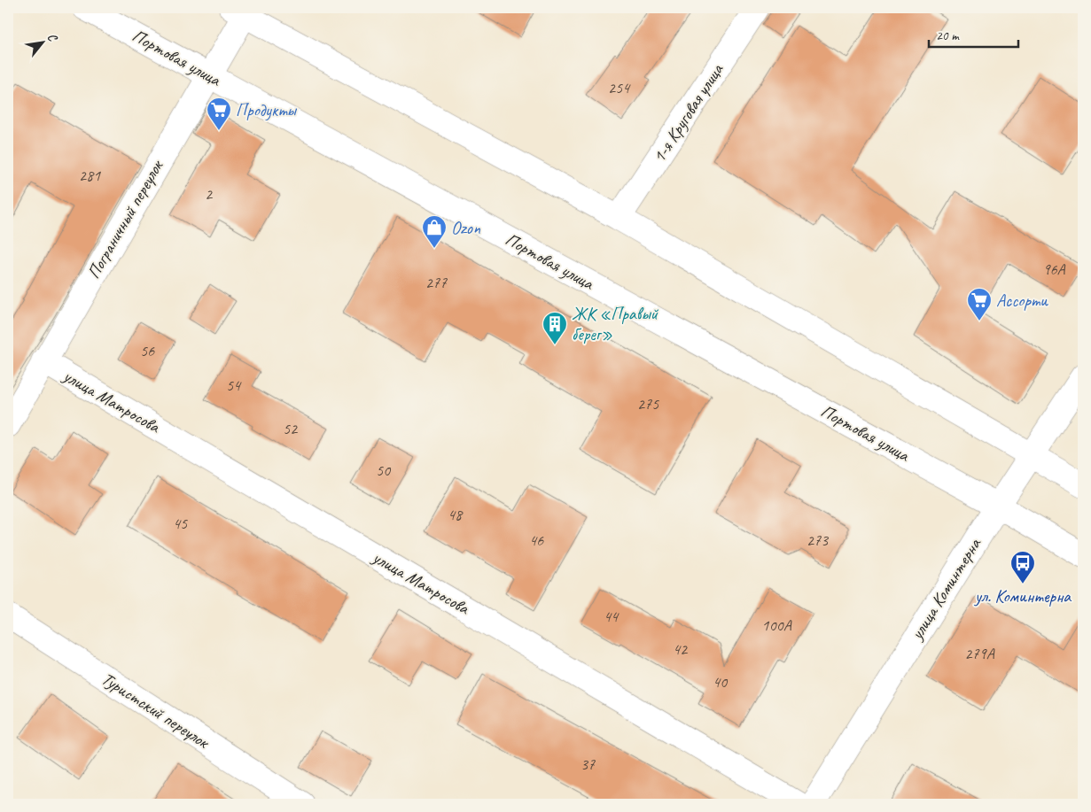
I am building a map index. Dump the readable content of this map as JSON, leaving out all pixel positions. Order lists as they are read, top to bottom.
{
  "streets": {
    "street": [
      "Портовая улица",
      "1-я Круговая улица",
      "Пограничный переулок",
      "улица Матросова",
      "улица Коминтерна",
      "Туристский переулок"
    ]
  },
  "crossings": [
    ["Портовая улица", "Пограничный переулок"],
    ["Портовая улица", "улица Коминтерна"],
    ["Пограничный переулок", "улица Матросова"]
  ],
  "places": {
    "supermarket": ["Продукты", "Ассорти"],
    "shop": ["Ozon"],
    "building": ["ЖК «Правый берег»"],
    "bus stop": ["ул. Коминтерна"]
  },
  "house_numbers": [
    "254",
    "281",
    "2",
    "96А",
    "277",
    "56",
    "54",
    "275",
    "52",
    "50",
    "48",
    "45",
    "46",
    "273",
    "44",
    "100А",
    "42",
    "279А",
    "40",
    "37"
  ],
  "scale_bar": "20 m",
  "north": "top right"
}
